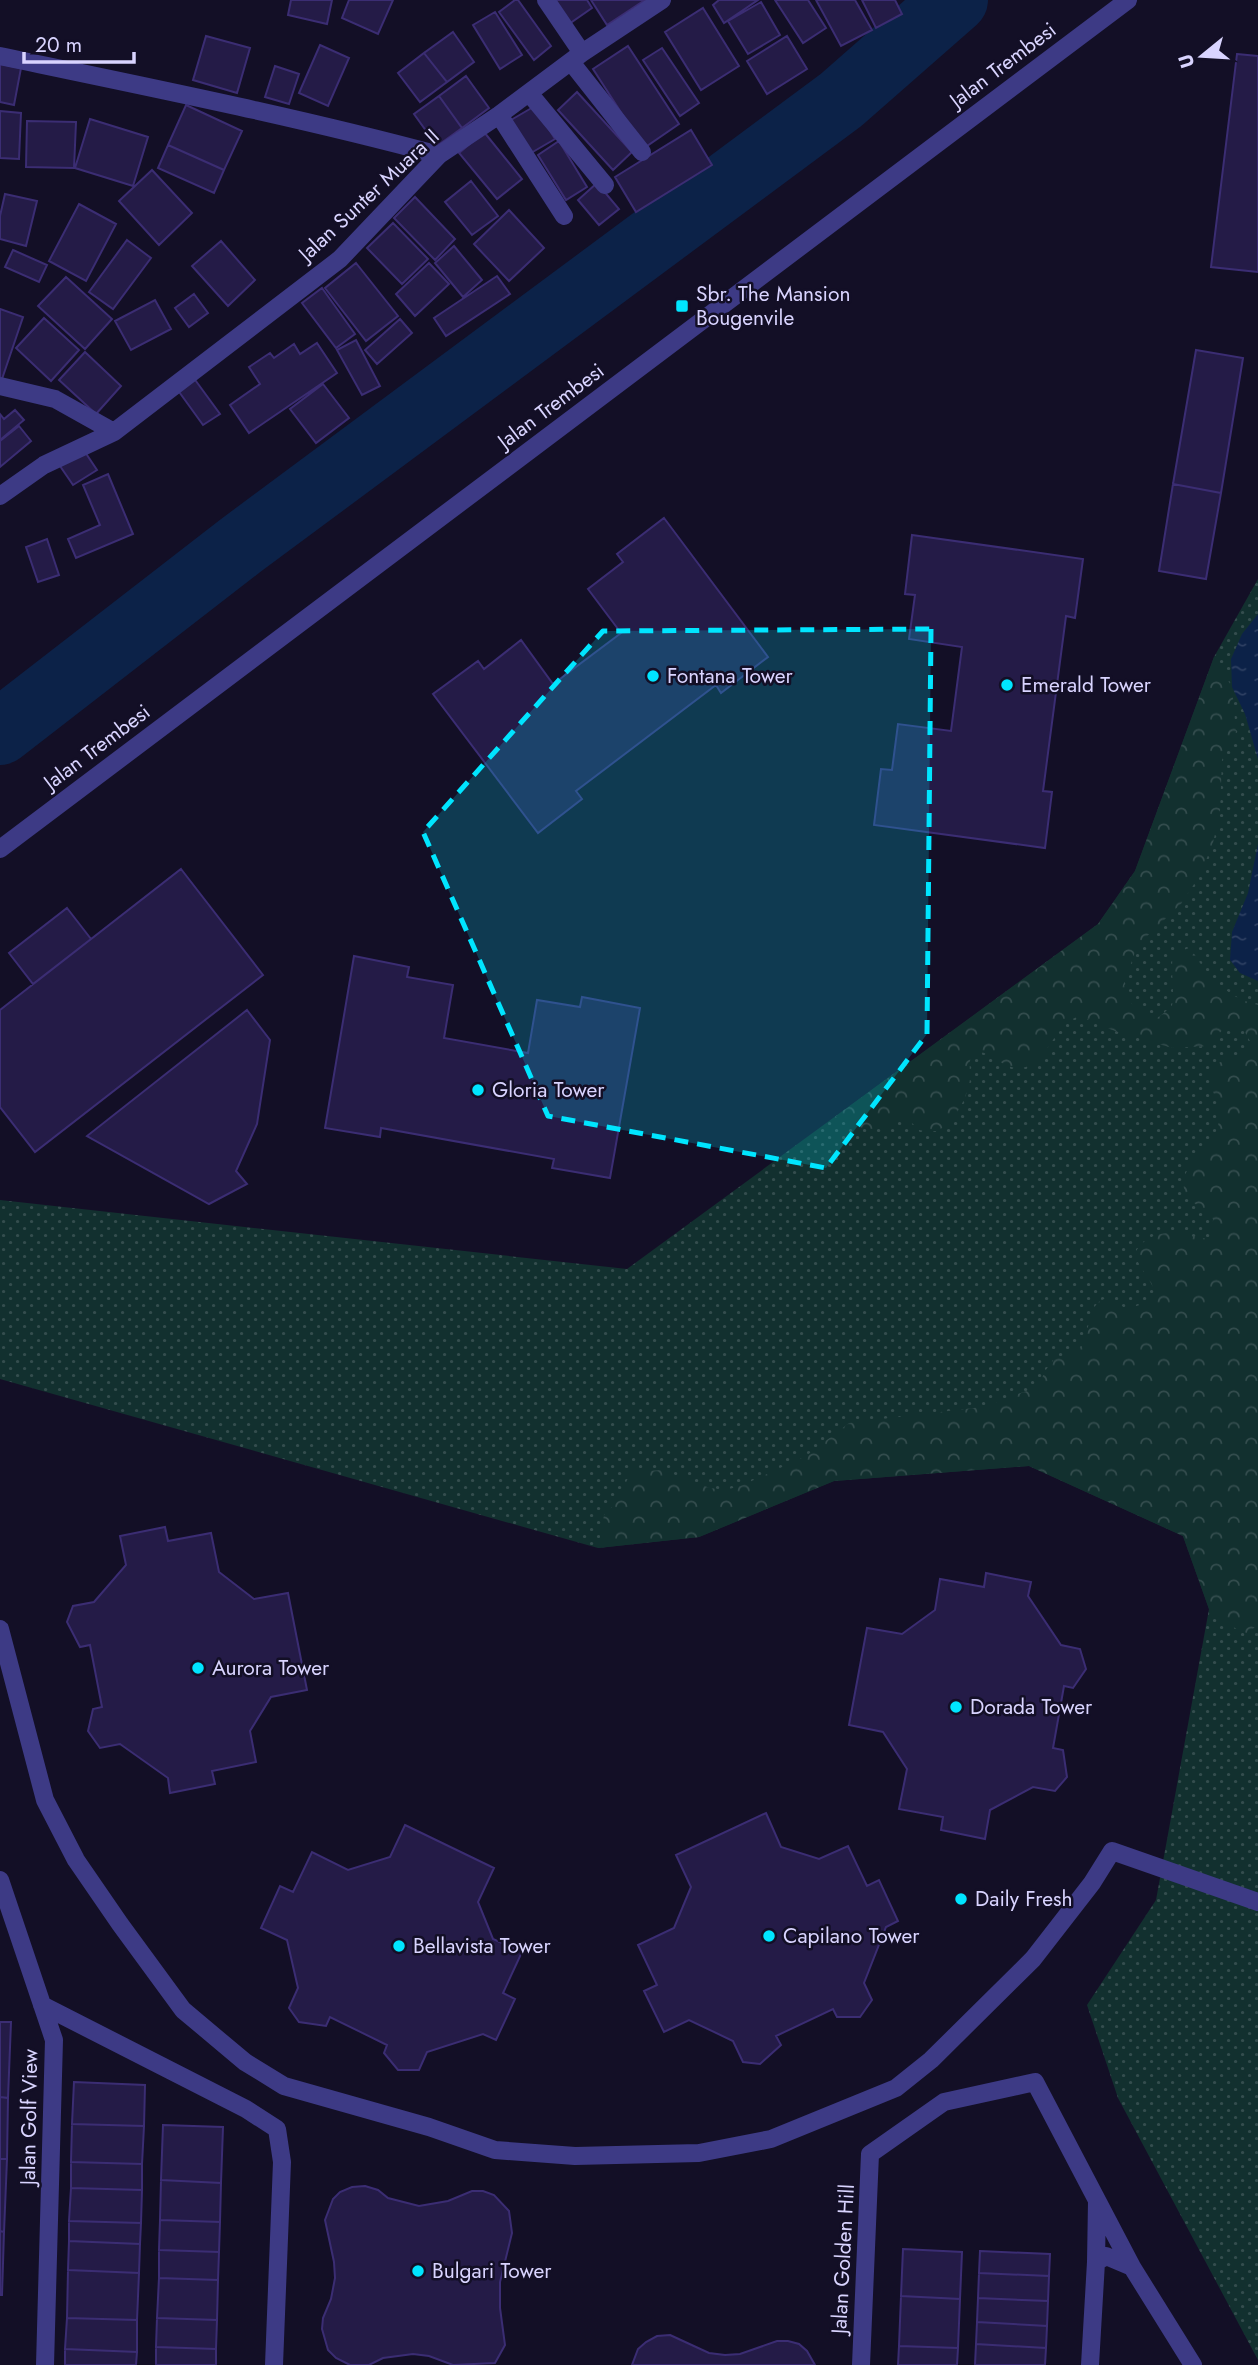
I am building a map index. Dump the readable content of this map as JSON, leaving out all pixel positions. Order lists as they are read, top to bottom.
{
  "streets": {
    "street": [
      "Jalan Trembesi",
      "Jalan Sunter Muara II",
      "Jalan Golf View",
      "Jalan Golden Hill"
    ]
  },
  "places": {
    "transit": ["Sbr. The Mansion Bougenvile"],
    "other": [
      "Fontana Tower",
      "Emerald Tower",
      "Gloria Tower",
      "Aurora Tower",
      "Dorada Tower",
      "Daily Fresh",
      "Capilano Tower",
      "Bellavista Tower",
      "Bulgari Tower"
    ]
  },
  "scale_bar": "20 m",
  "north": "left"
}
